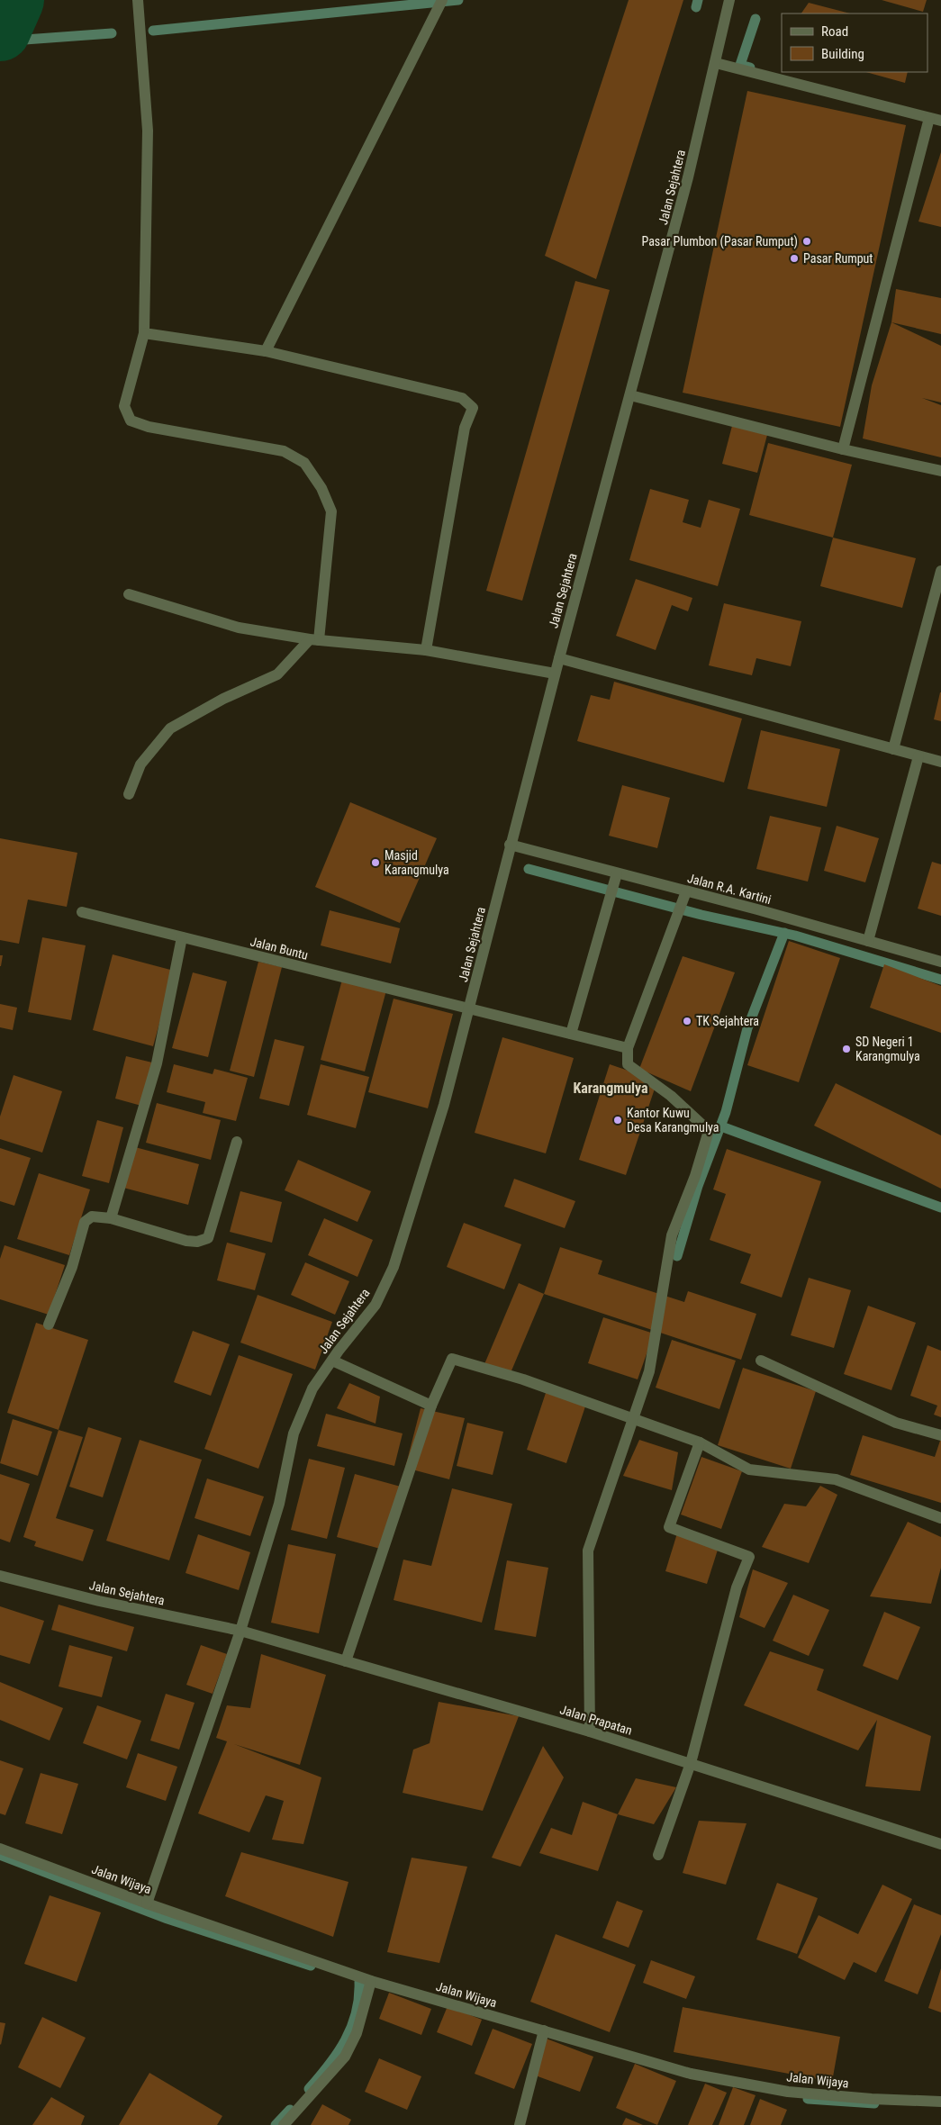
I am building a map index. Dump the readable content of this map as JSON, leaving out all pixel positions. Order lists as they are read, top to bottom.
{
  "streets": {
    "street": [
      "Jalan Sejahtera",
      "Jalan R.A. Kartini",
      "Jalan Buntu",
      "Jalan Prapatan",
      "Jalan Wijaya"
    ]
  },
  "crossings": [
    ["Jalan Sejahtera", "Jalan R.A. Kartini"],
    ["Jalan Sejahtera", "Jalan Buntu"],
    ["Jalan Sejahtera", "Jalan Prapatan"]
  ],
  "districts": ["Karangmulya"],
  "places": [
    "Pasar Plumbon (Pasar Rumput)",
    "Pasar Rumput",
    "Masjid Karangmulya",
    "TK Sejahtera",
    "SD Negeri 1 Karangmulya",
    "Kantor Kuwu Desa Karangmulya"
  ],
  "legend": ["Road", "Building"]
}
